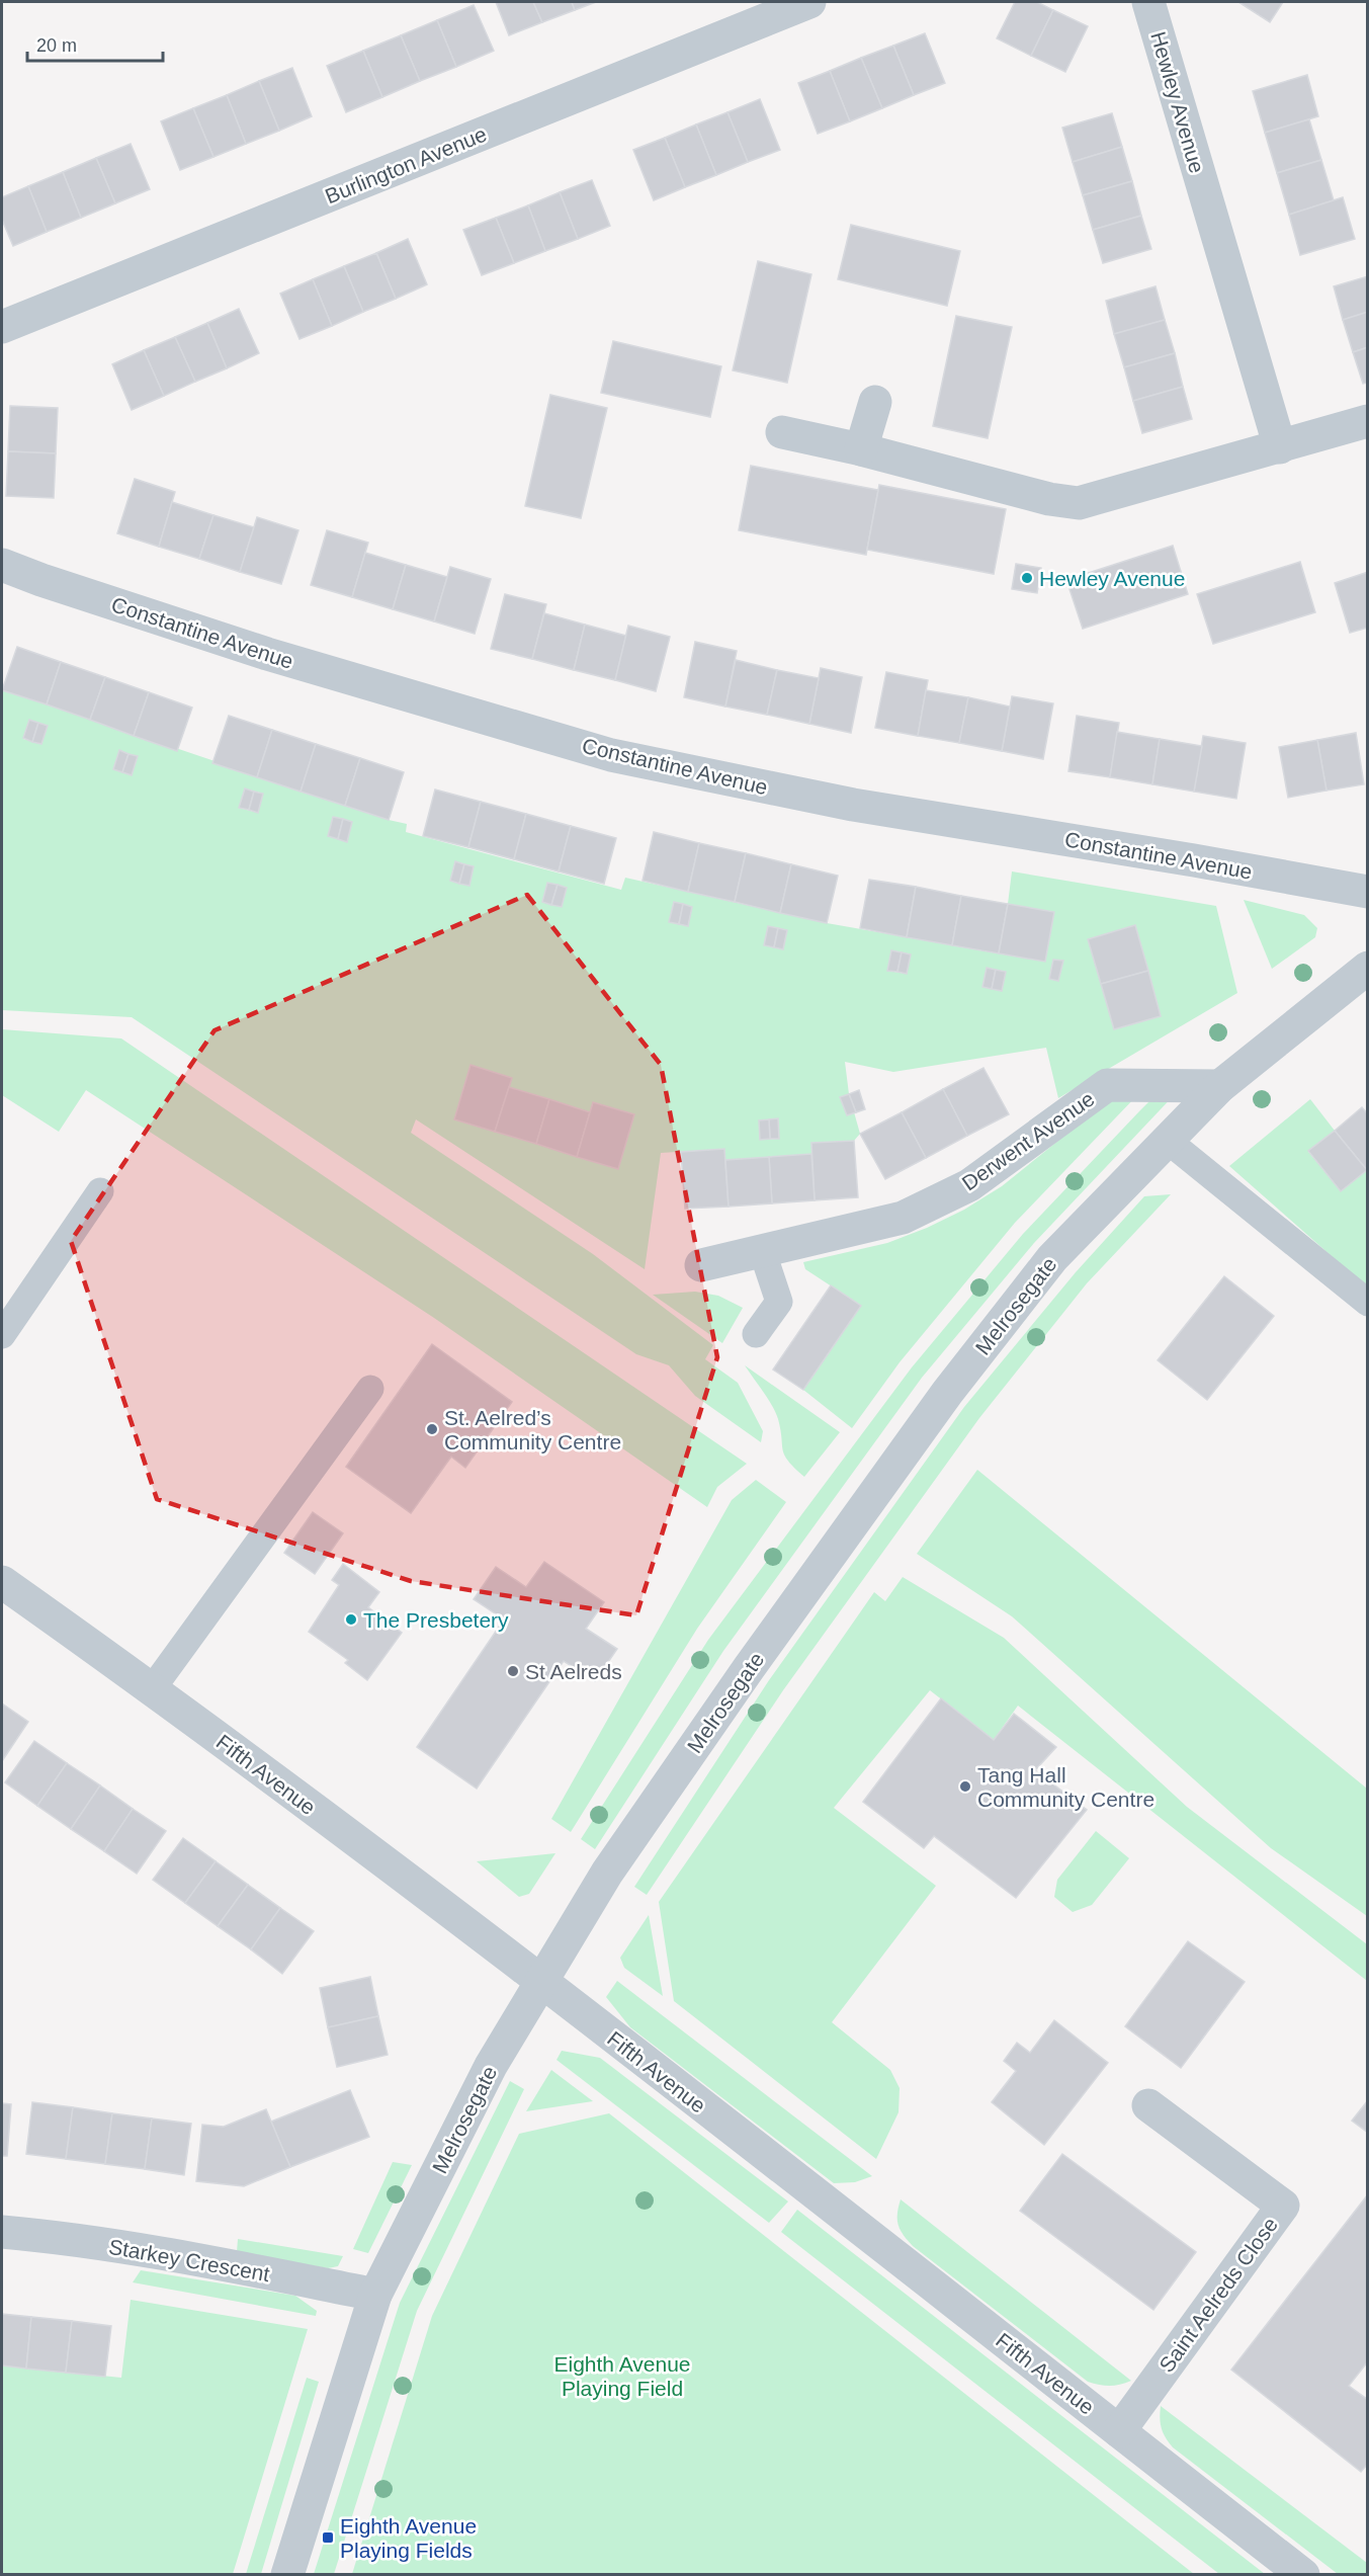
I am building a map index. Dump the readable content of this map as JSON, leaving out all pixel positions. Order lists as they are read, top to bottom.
{
  "streets": {
    "street": [
      "Hewley Avenue",
      "Burlington Avenue",
      "Constantine Avenue",
      "Derwent Avenue",
      "Melrosegate",
      "Fifth Avenue",
      "Starkey Crescent",
      "Saint Aelreds Close"
    ]
  },
  "crossings": [
    ["Derwent Avenue", "Melrosegate"],
    ["Melrosegate", "Fifth Avenue"],
    ["Melrosegate", "Starkey Crescent"],
    ["Fifth Avenue", "Saint Aelreds Close"]
  ],
  "parks": ["Eighth Avenue Playing Field"],
  "places": {
    "other": [
      "Hewley Avenue",
      "St. Aelred’s Community Centre",
      "The Presbetery",
      "St Aelreds",
      "Tang Hall Community Centre"
    ],
    "transit": ["Eighth Avenue Playing Fields"]
  },
  "scale_bar": "20 m"
}
